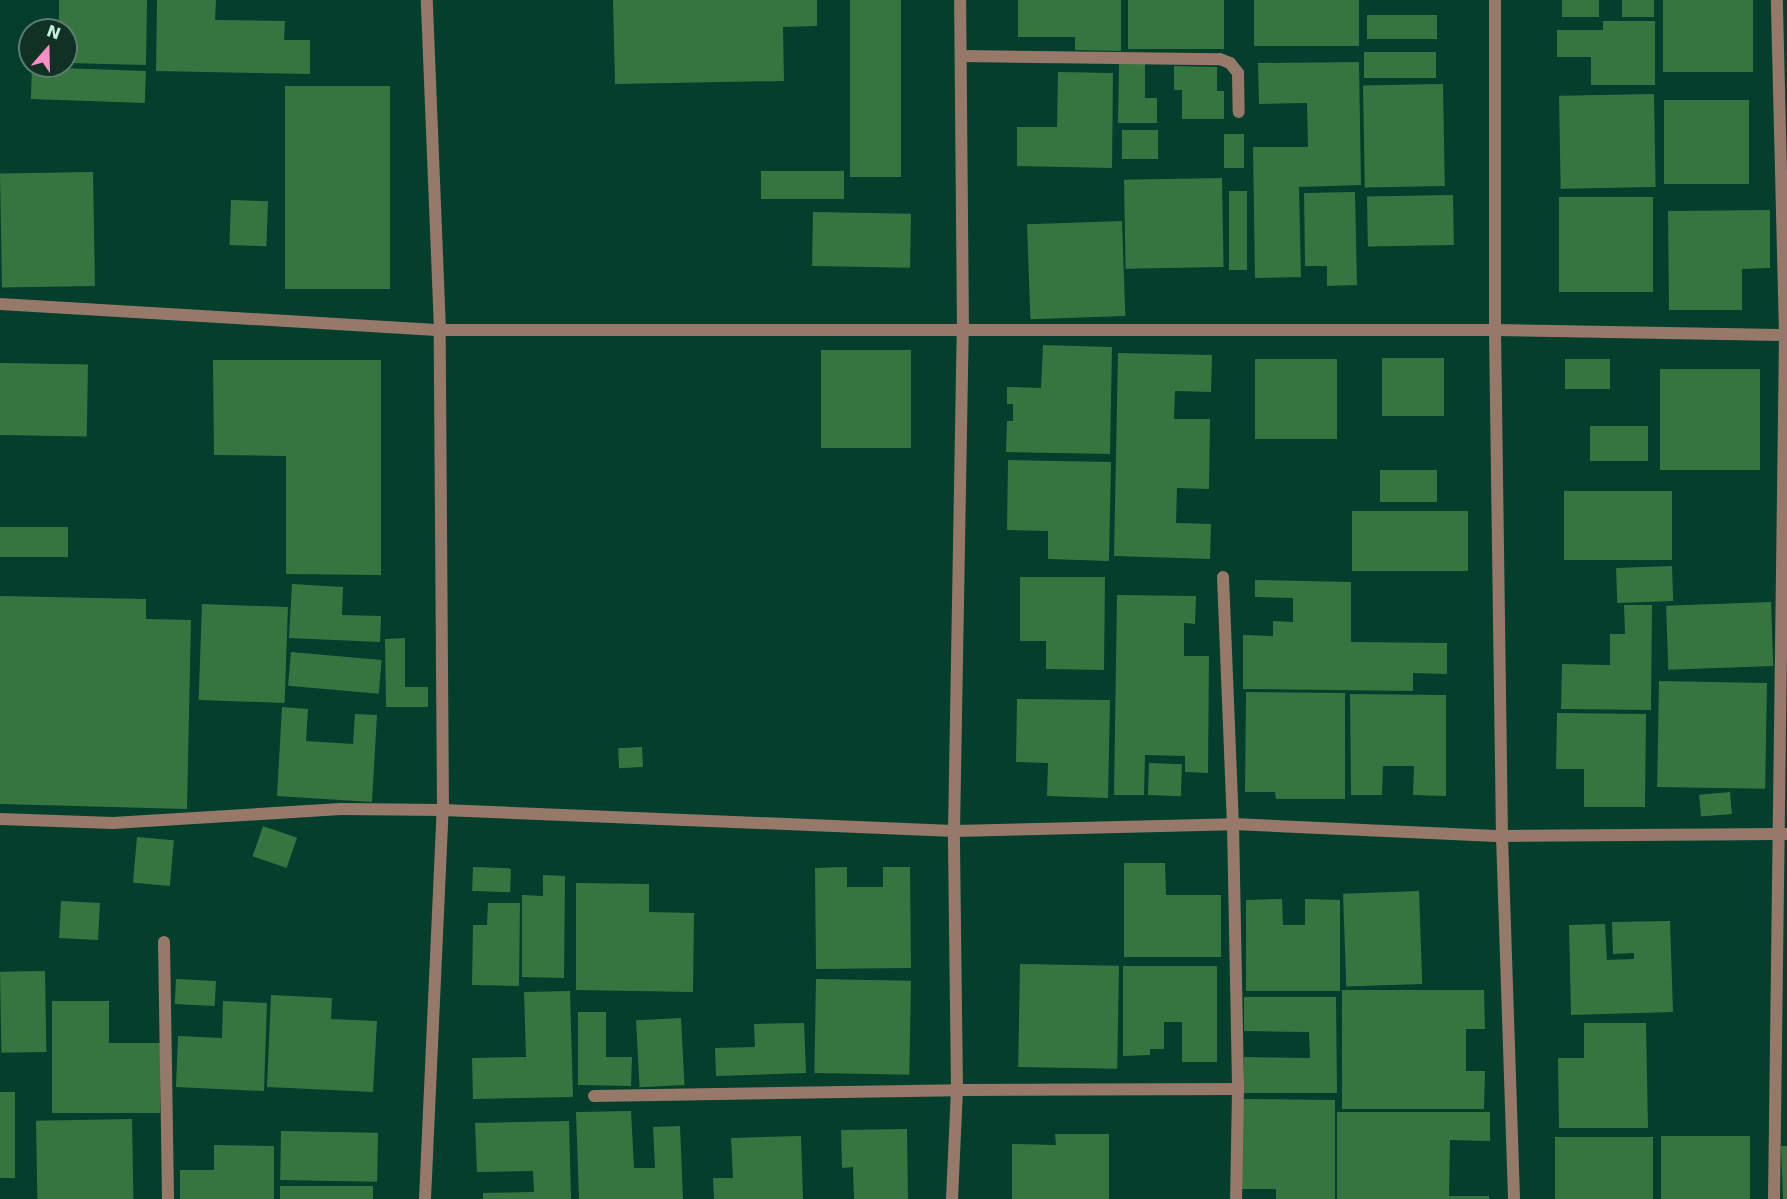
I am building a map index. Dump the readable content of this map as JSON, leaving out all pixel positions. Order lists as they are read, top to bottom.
{
  "north": "top"
}
